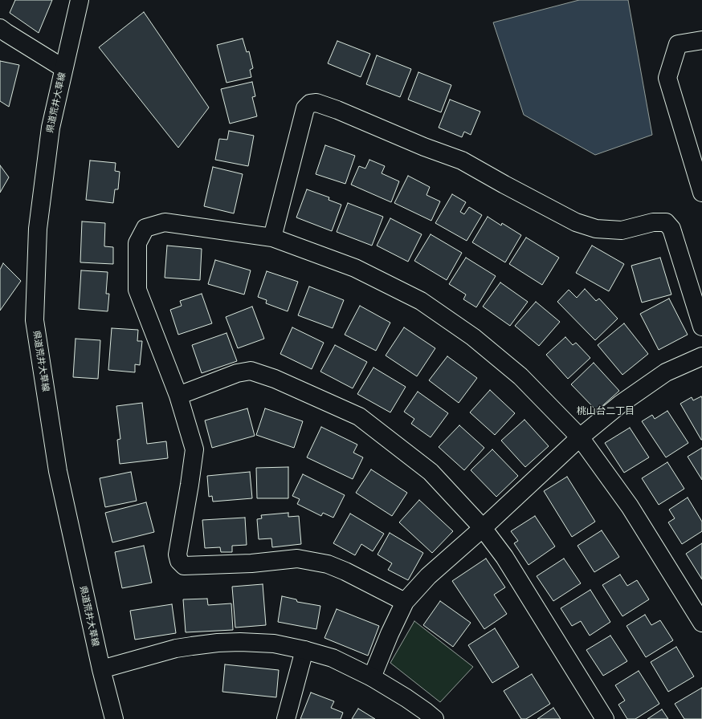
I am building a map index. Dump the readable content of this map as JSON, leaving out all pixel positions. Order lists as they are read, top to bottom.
{
  "streets": {
    "street": ["県道荒井大草線"]
  },
  "districts": ["桃山台二丁目"]
}
